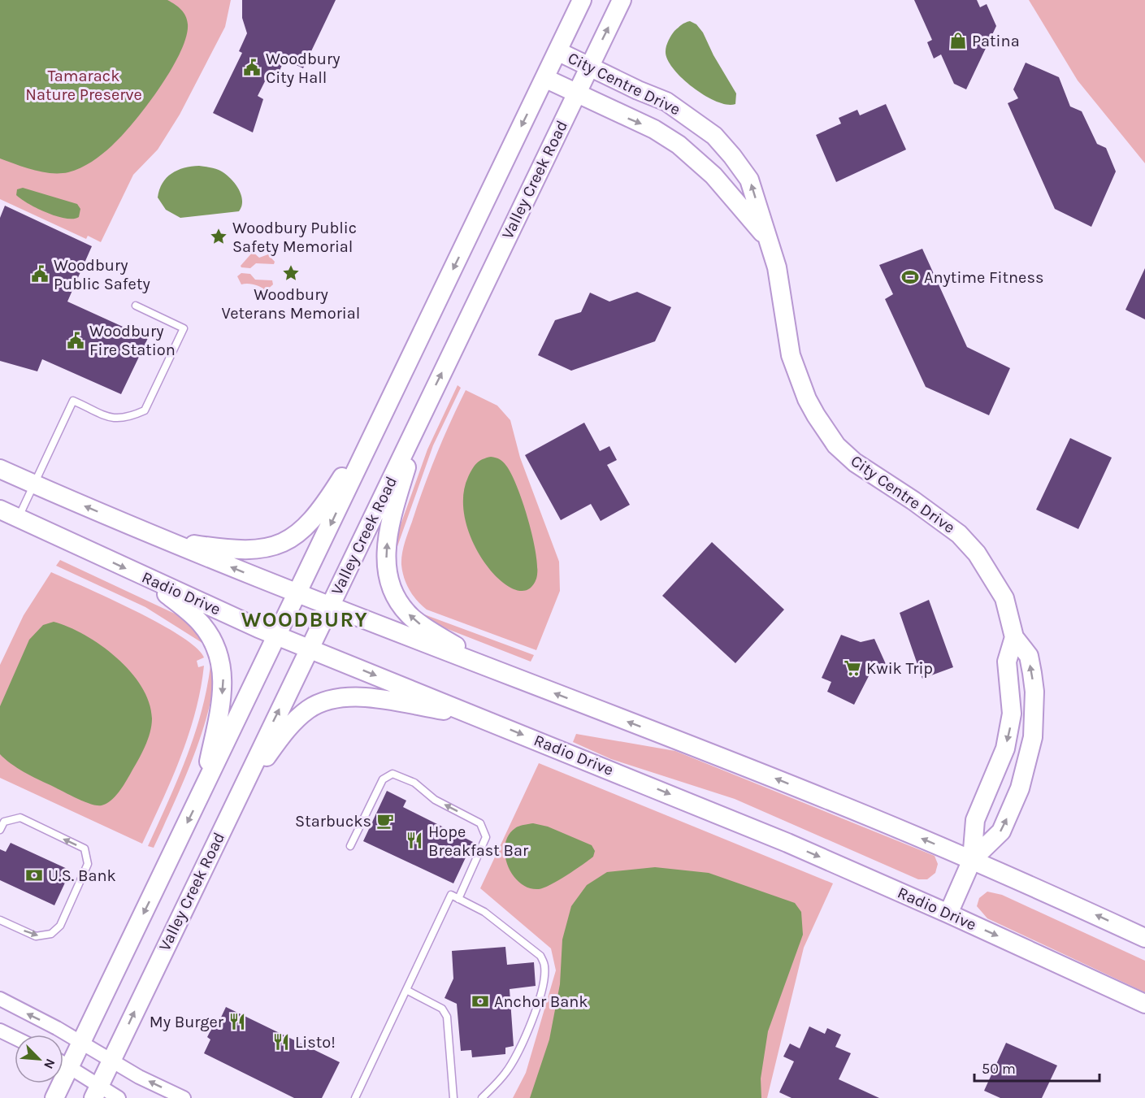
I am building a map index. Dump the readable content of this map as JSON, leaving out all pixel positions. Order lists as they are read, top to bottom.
{
  "streets": {
    "main road": ["City Centre Drive", "Valley Creek Road", "Radio Drive"]
  },
  "crossings": [
    ["City Centre Drive", "Valley Creek Road"],
    ["City Centre Drive", "Radio Drive"],
    ["Valley Creek Road", "Radio Drive"]
  ],
  "districts": ["WOODBURY"],
  "parks": ["Tamarack Nature Preserve"],
  "places": {
    "shop": ["Patina"],
    "public building": ["Woodbury City Hall", "Woodbury Public Safety", "Woodbury Fire Station"],
    "place": ["Woodbury Public Safety Memorial", "Woodbury Veterans Memorial"],
    "sports": ["Anytime Fitness"],
    "supermarket": ["Kwik Trip"],
    "cafe": ["Starbucks"],
    "restaurant": ["Hope Breakfast Bar", "My Burger", "Listo!"],
    "bank": ["U.S. Bank", "Anchor Bank"]
  },
  "scale_bar": "50 m",
  "north": "bottom right"
}
